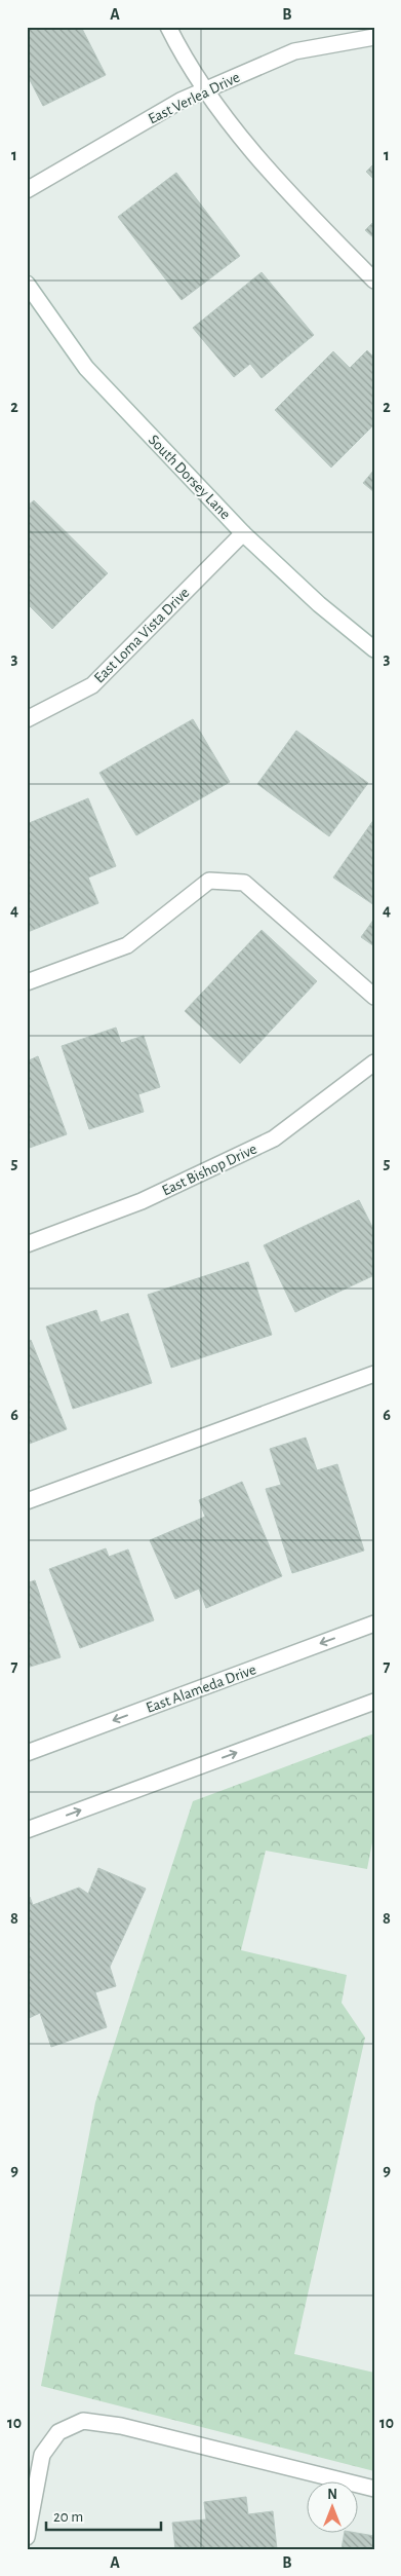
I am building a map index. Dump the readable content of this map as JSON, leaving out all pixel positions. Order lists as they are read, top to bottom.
{
  "streets": {
    "street": [
      "East Verlea Drive",
      "South Dorsey Lane",
      "East Loma Vista Drive",
      "East Bishop Drive",
      "East Alameda Drive"
    ]
  },
  "crossings": [
    ["South Dorsey Lane", "East Loma Vista Drive"]
  ],
  "scale_bar": "20 m",
  "north": "top",
  "grid": {
    "columns": ["A", "B"],
    "rows": [
      "1",
      "2",
      "3",
      "4",
      "5",
      "6",
      "7",
      "8",
      "9",
      "10"
    ]
  }
}
